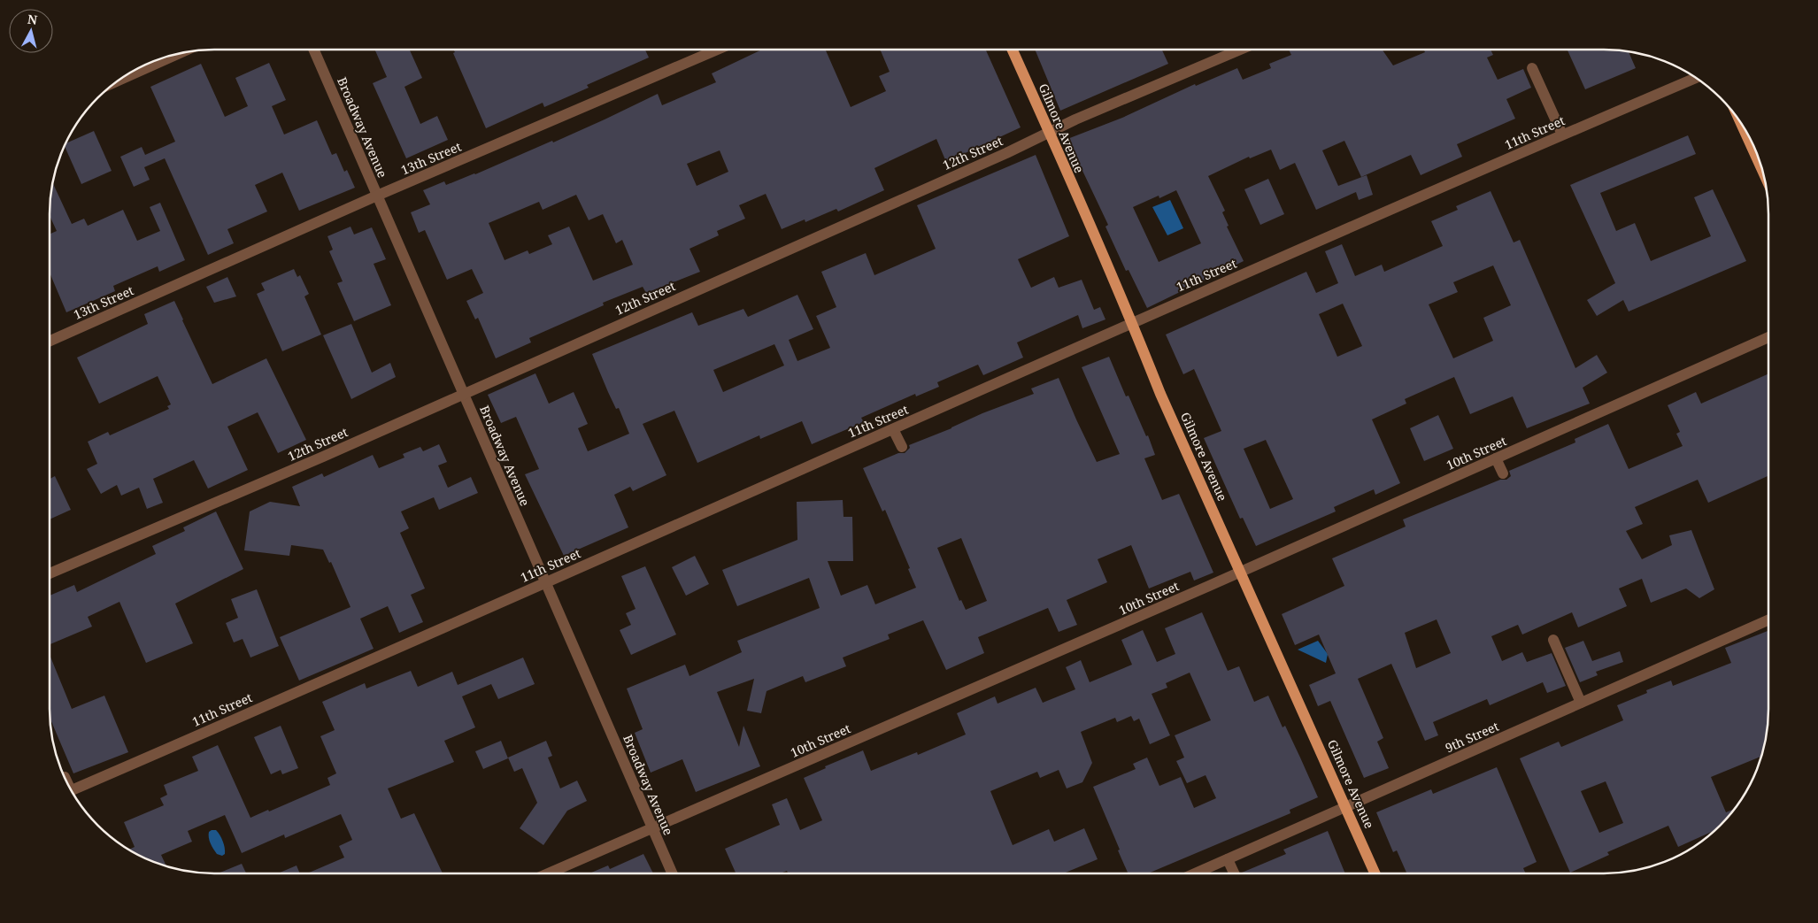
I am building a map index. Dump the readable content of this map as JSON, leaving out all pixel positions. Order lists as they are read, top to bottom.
{
  "streets": {
    "main road": ["Gilmore Avenue"],
    "street": [
      "Broadway Avenue",
      "11th Street",
      "12th Street",
      "13th Street",
      "10th Street",
      "9th Street"
    ]
  },
  "crossings": [
    ["Broadway Avenue", "11th Street"],
    ["Broadway Avenue", "12th Street"],
    ["Broadway Avenue", "13th Street"],
    ["Broadway Avenue", "10th Street"],
    ["Gilmore Avenue", "11th Street"],
    ["Gilmore Avenue", "12th Street"],
    ["Gilmore Avenue", "10th Street"],
    ["Gilmore Avenue", "9th Street"]
  ],
  "north": "top"
}
